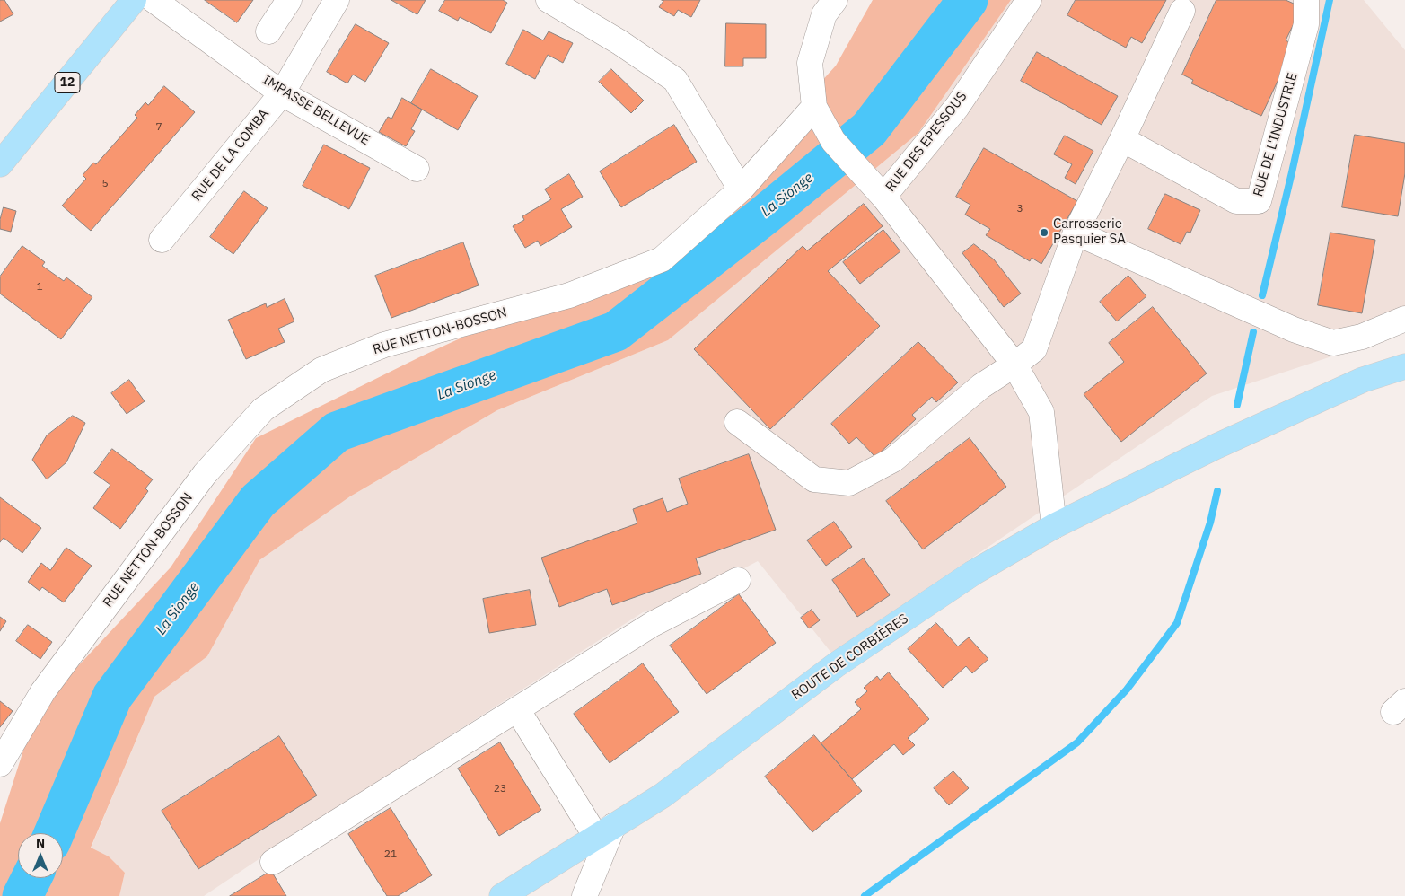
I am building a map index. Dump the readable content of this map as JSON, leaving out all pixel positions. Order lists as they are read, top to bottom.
{
  "streets": {
    "main road": ["12", "ROUTE DE CORBIÈRES"],
    "street": [
      "IMPASSE BELLEVUE",
      "RUE DE L'INDUSTRIE",
      "RUE DES EPESSOUS",
      "RUE DE LA COMBA",
      "RUE NETTON-BOSSON"
    ]
  },
  "crossings": [
    ["IMPASSE BELLEVUE", "RUE DE LA COMBA"],
    ["RUE DES EPESSOUS", "ROUTE DE CORBIÈRES"]
  ],
  "water": ["La Sionge"],
  "places": ["Carrosserie Pasquier SA"],
  "house_numbers": [
    "7",
    "5",
    "3",
    "1",
    "23",
    "21"
  ],
  "north": "top"
}
